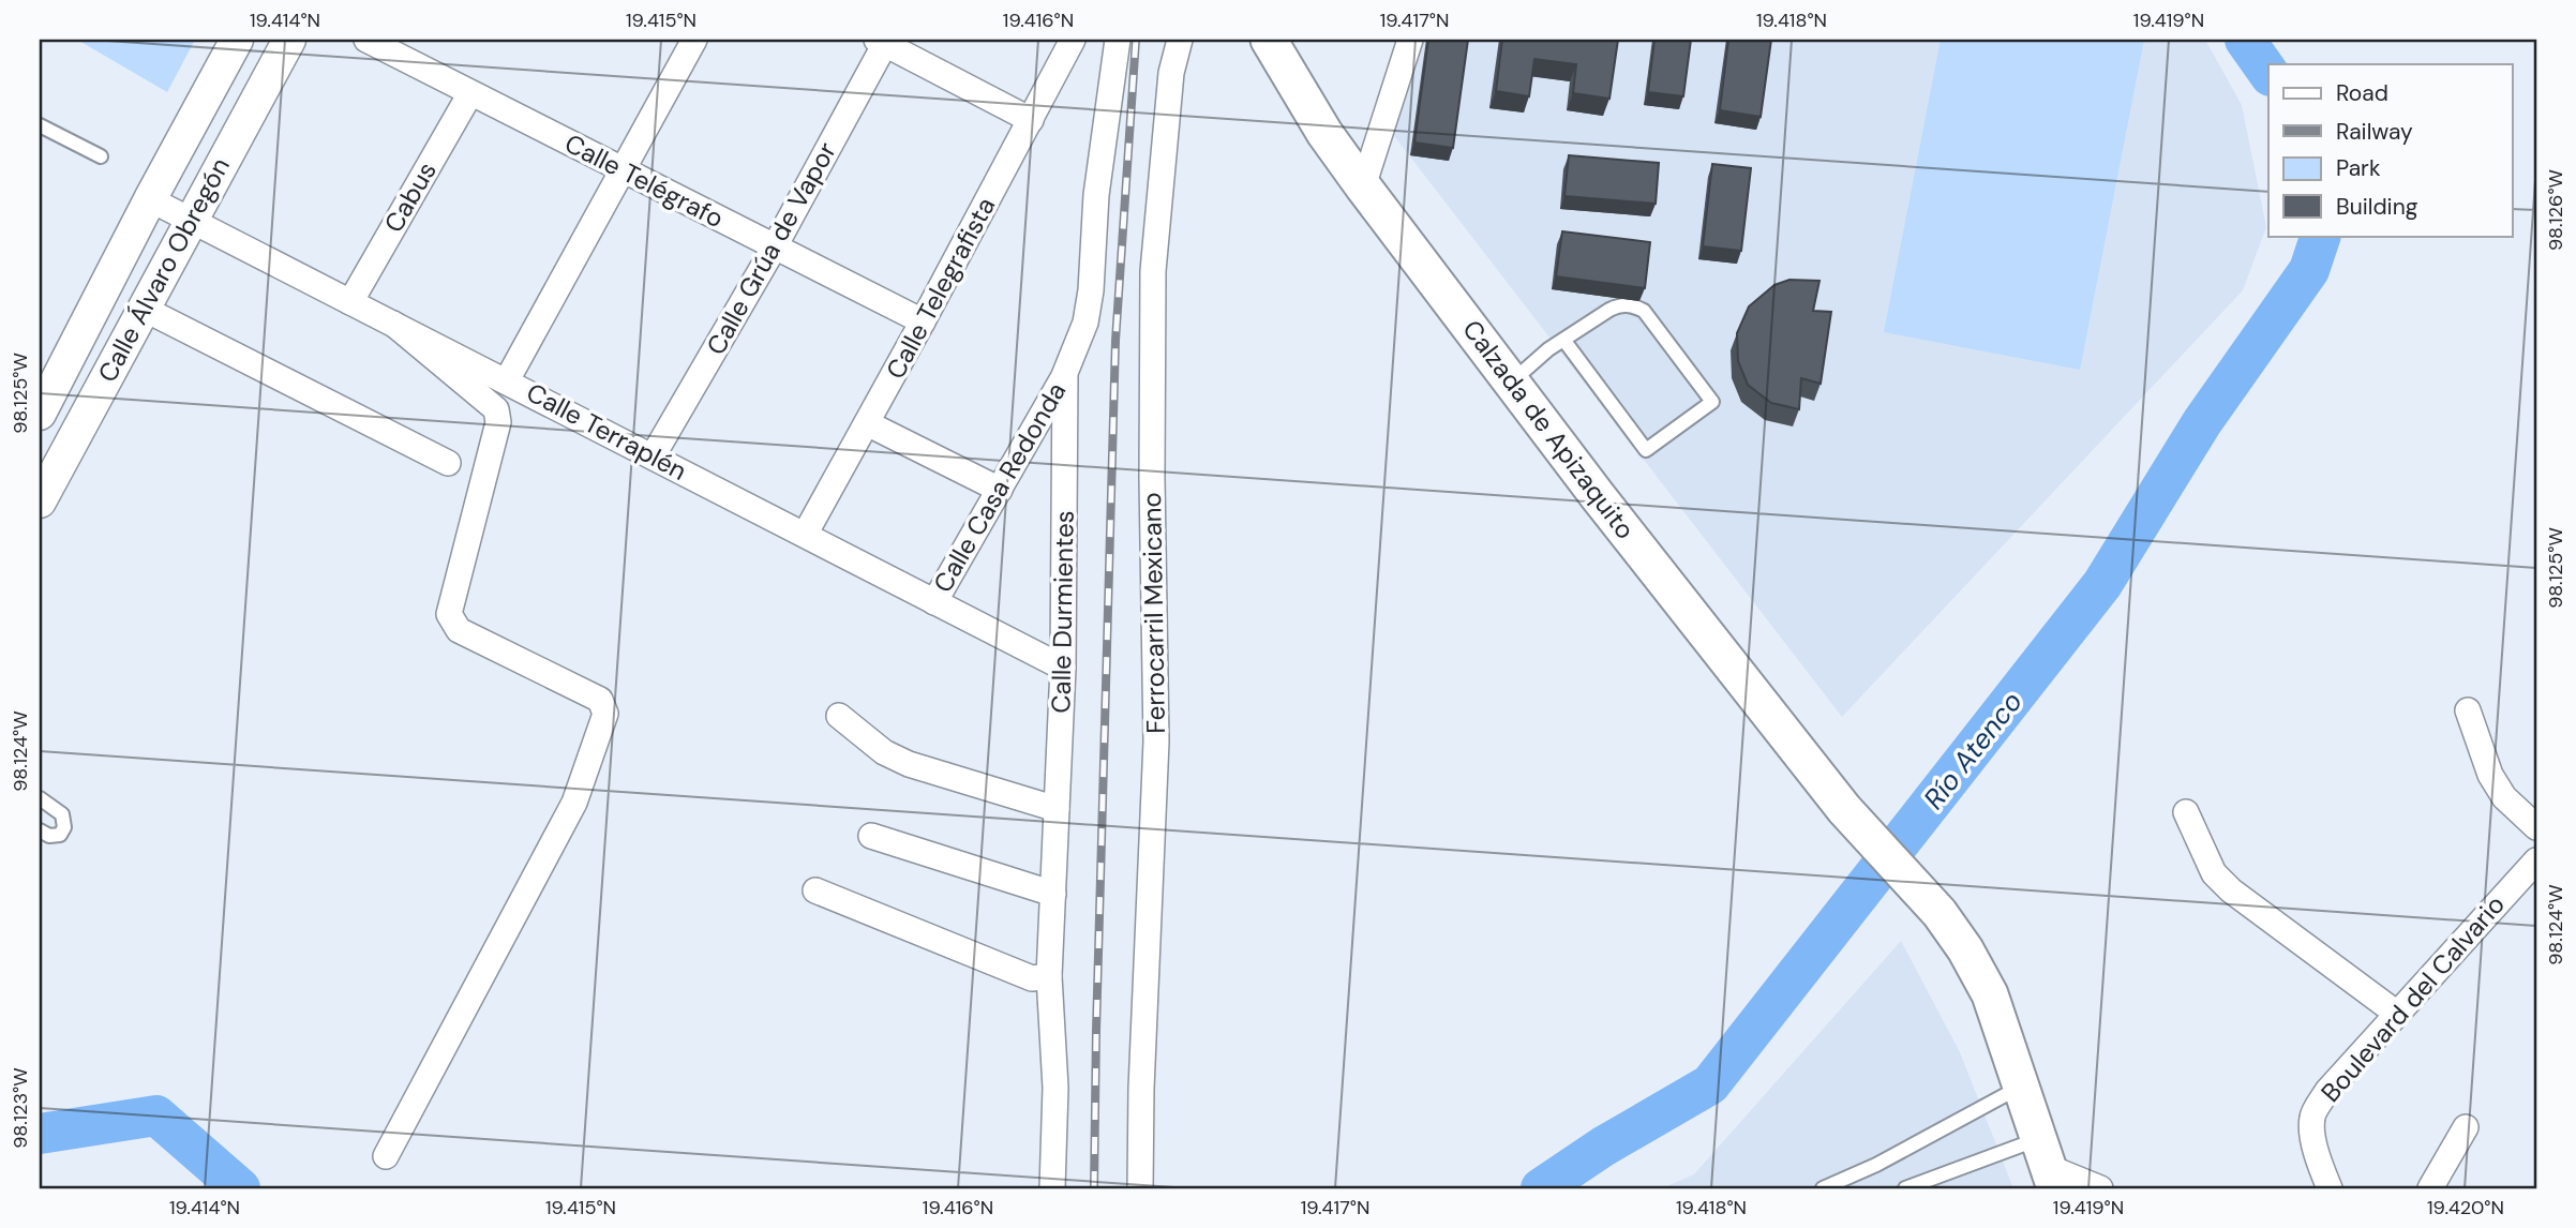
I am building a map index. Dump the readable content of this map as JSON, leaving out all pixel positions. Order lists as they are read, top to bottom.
{
  "streets": {
    "main road": ["Calzada de Apizaquito"],
    "street": [
      "Calle Telégrafo",
      "Cabus",
      "Calle Grúa de Vapor",
      "Calle Álvaro Obregón",
      "Calle Telegrafista",
      "Calle Terraplén",
      "Calle Casa Redonda",
      "Calle Durmientes",
      "Ferrocarril Mexicano",
      "Boulevard del Calvario"
    ]
  },
  "crossings": [
    ["Calle Telégrafo", "Cabus"],
    ["Calle Telégrafo", "Calle Grúa de Vapor"],
    ["Calle Telégrafo", "Calle Telegrafista"],
    ["Cabus", "Calle Terraplén"],
    ["Calle Grúa de Vapor", "Calle Terraplén"],
    ["Calle Álvaro Obregón", "Calle Terraplén"],
    ["Calle Telegrafista", "Calle Terraplén"],
    ["Calle Terraplén", "Calle Casa Redonda"],
    ["Calle Terraplén", "Calle Durmientes"],
    ["Calle Casa Redonda", "Calle Durmientes"]
  ],
  "water": ["Río Atenco"],
  "legend": [
    "Road",
    "Railway",
    "Park",
    "Building"
  ],
  "coordinates": [
    "19.414°N",
    "19.415°N",
    "19.416°N",
    "19.417°N",
    "19.418°N",
    "19.419°N",
    "98.126°W",
    "98.125°W",
    "98.124°W",
    "98.123°W",
    "19.420°N"
  ]
}
